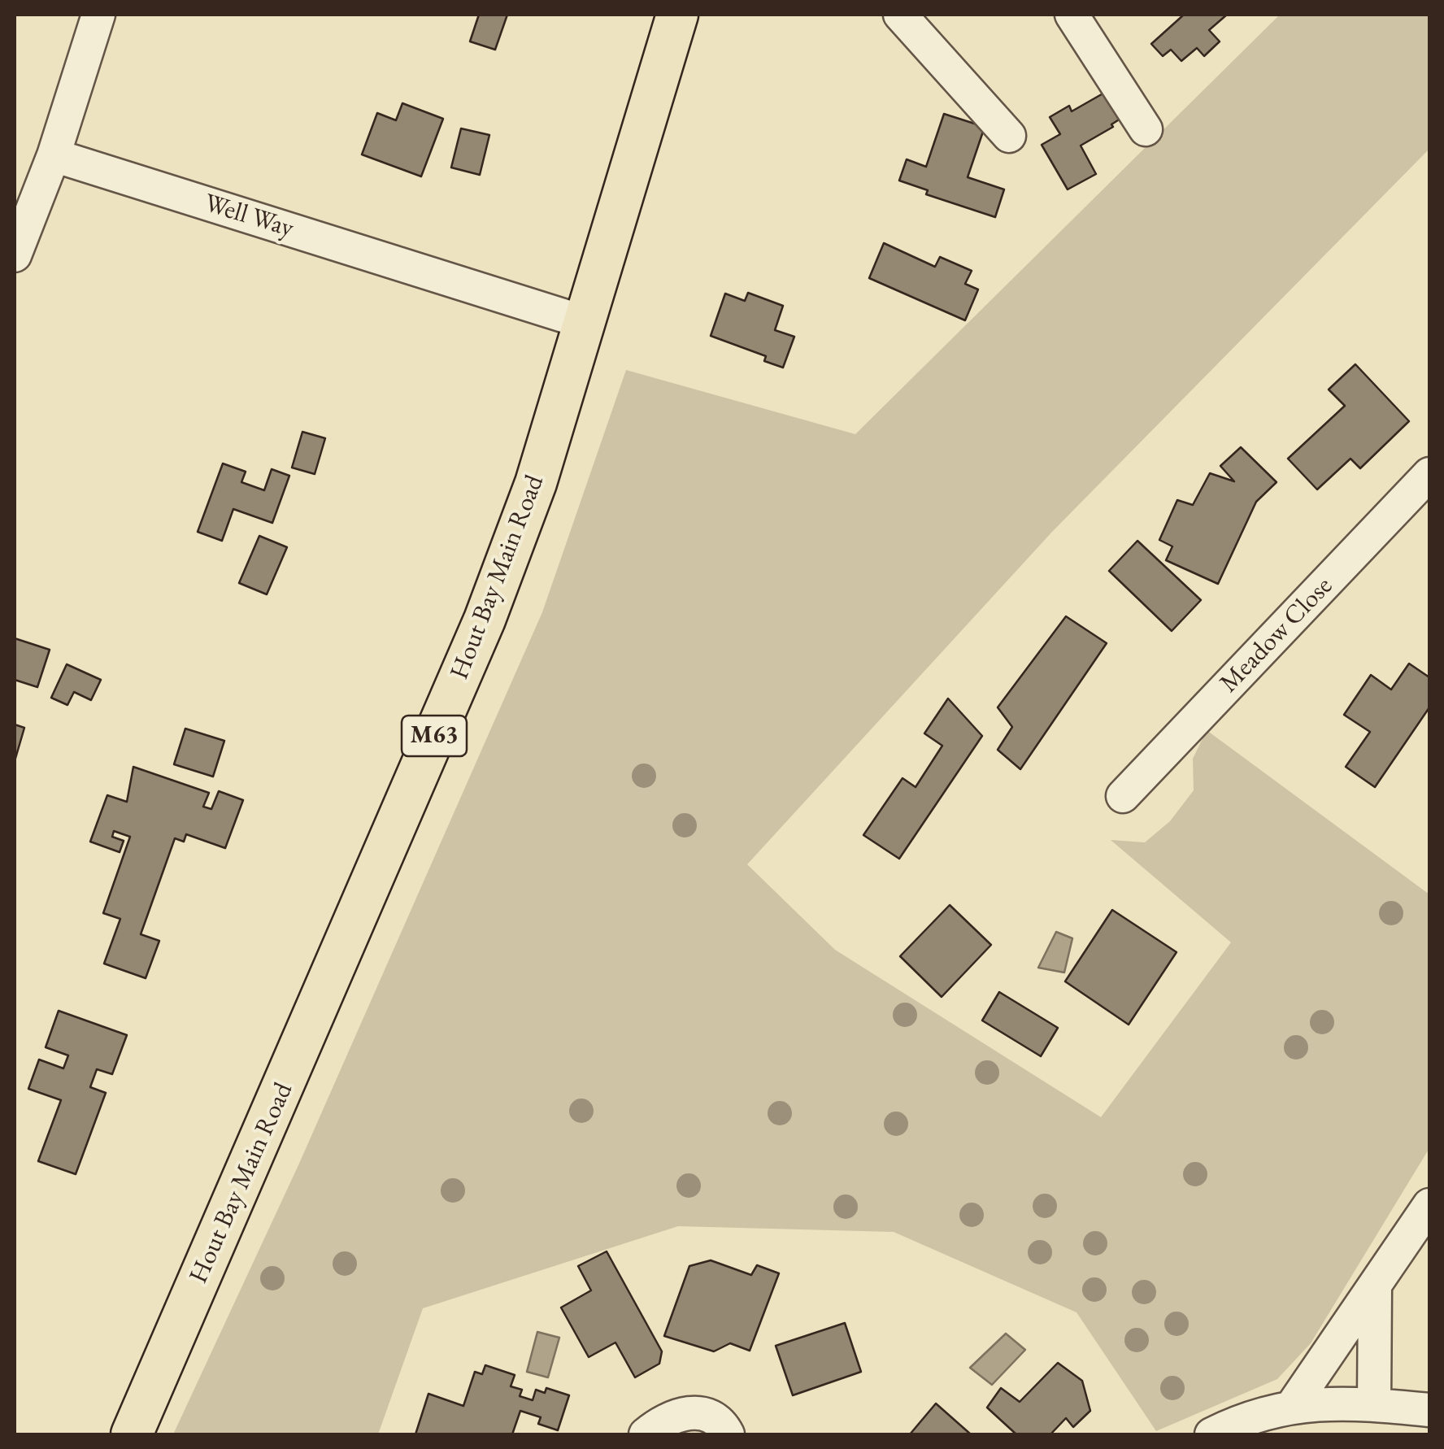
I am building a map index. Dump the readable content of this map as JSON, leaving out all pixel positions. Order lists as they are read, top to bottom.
{
  "streets": {
    "main road": ["Hout Bay Main Road", "M63"],
    "street": ["Well Way", "Meadow Close"]
  },
  "crossings": [
    ["Well Way", "Hout Bay Main Road"]
  ]
}
